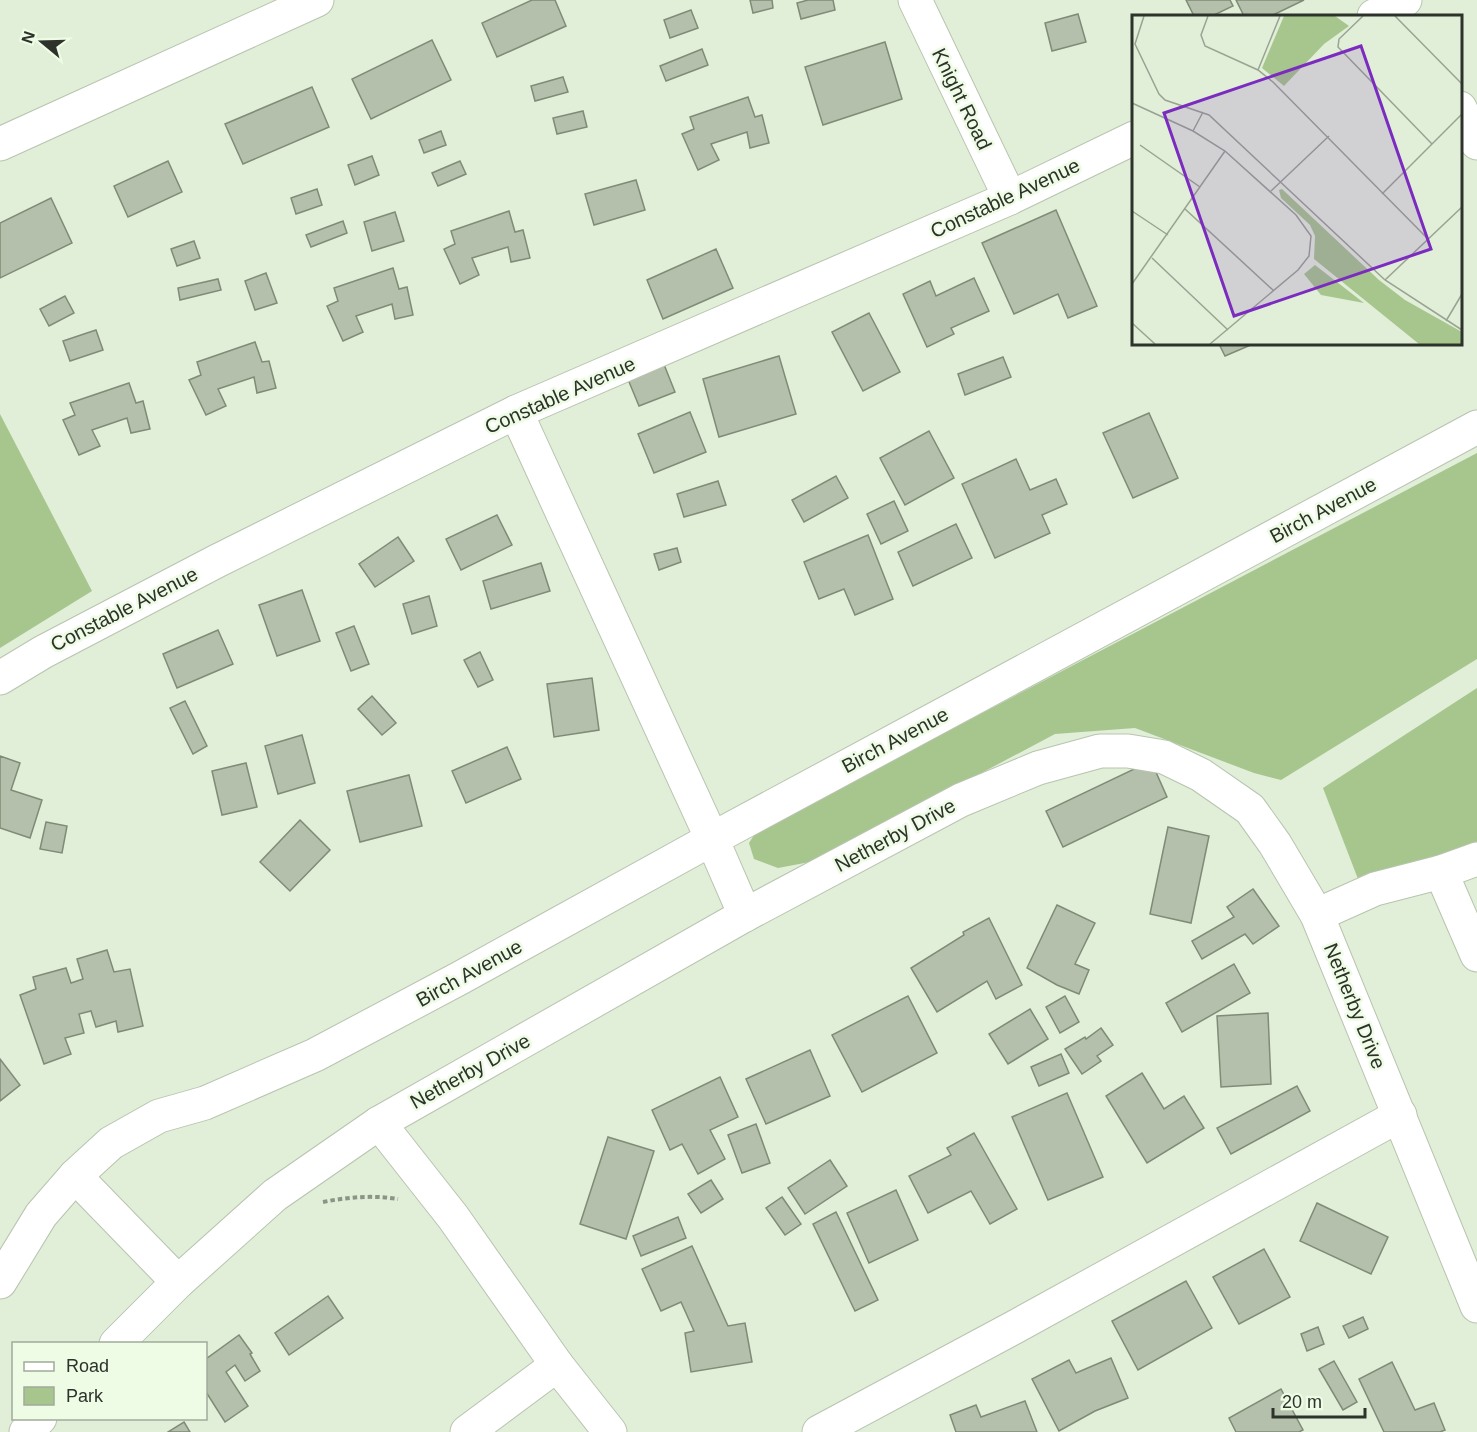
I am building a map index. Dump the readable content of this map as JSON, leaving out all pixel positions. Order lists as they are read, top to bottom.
{
  "streets": {
    "street": [
      "Knight Road",
      "Constable Avenue",
      "Birch Avenue",
      "Netherby Drive"
    ]
  },
  "crossings": [
    ["Knight Road", "Constable Avenue"]
  ],
  "legend": ["Road", "Park"],
  "scale_bar": "20 m",
  "north": "left"
}
